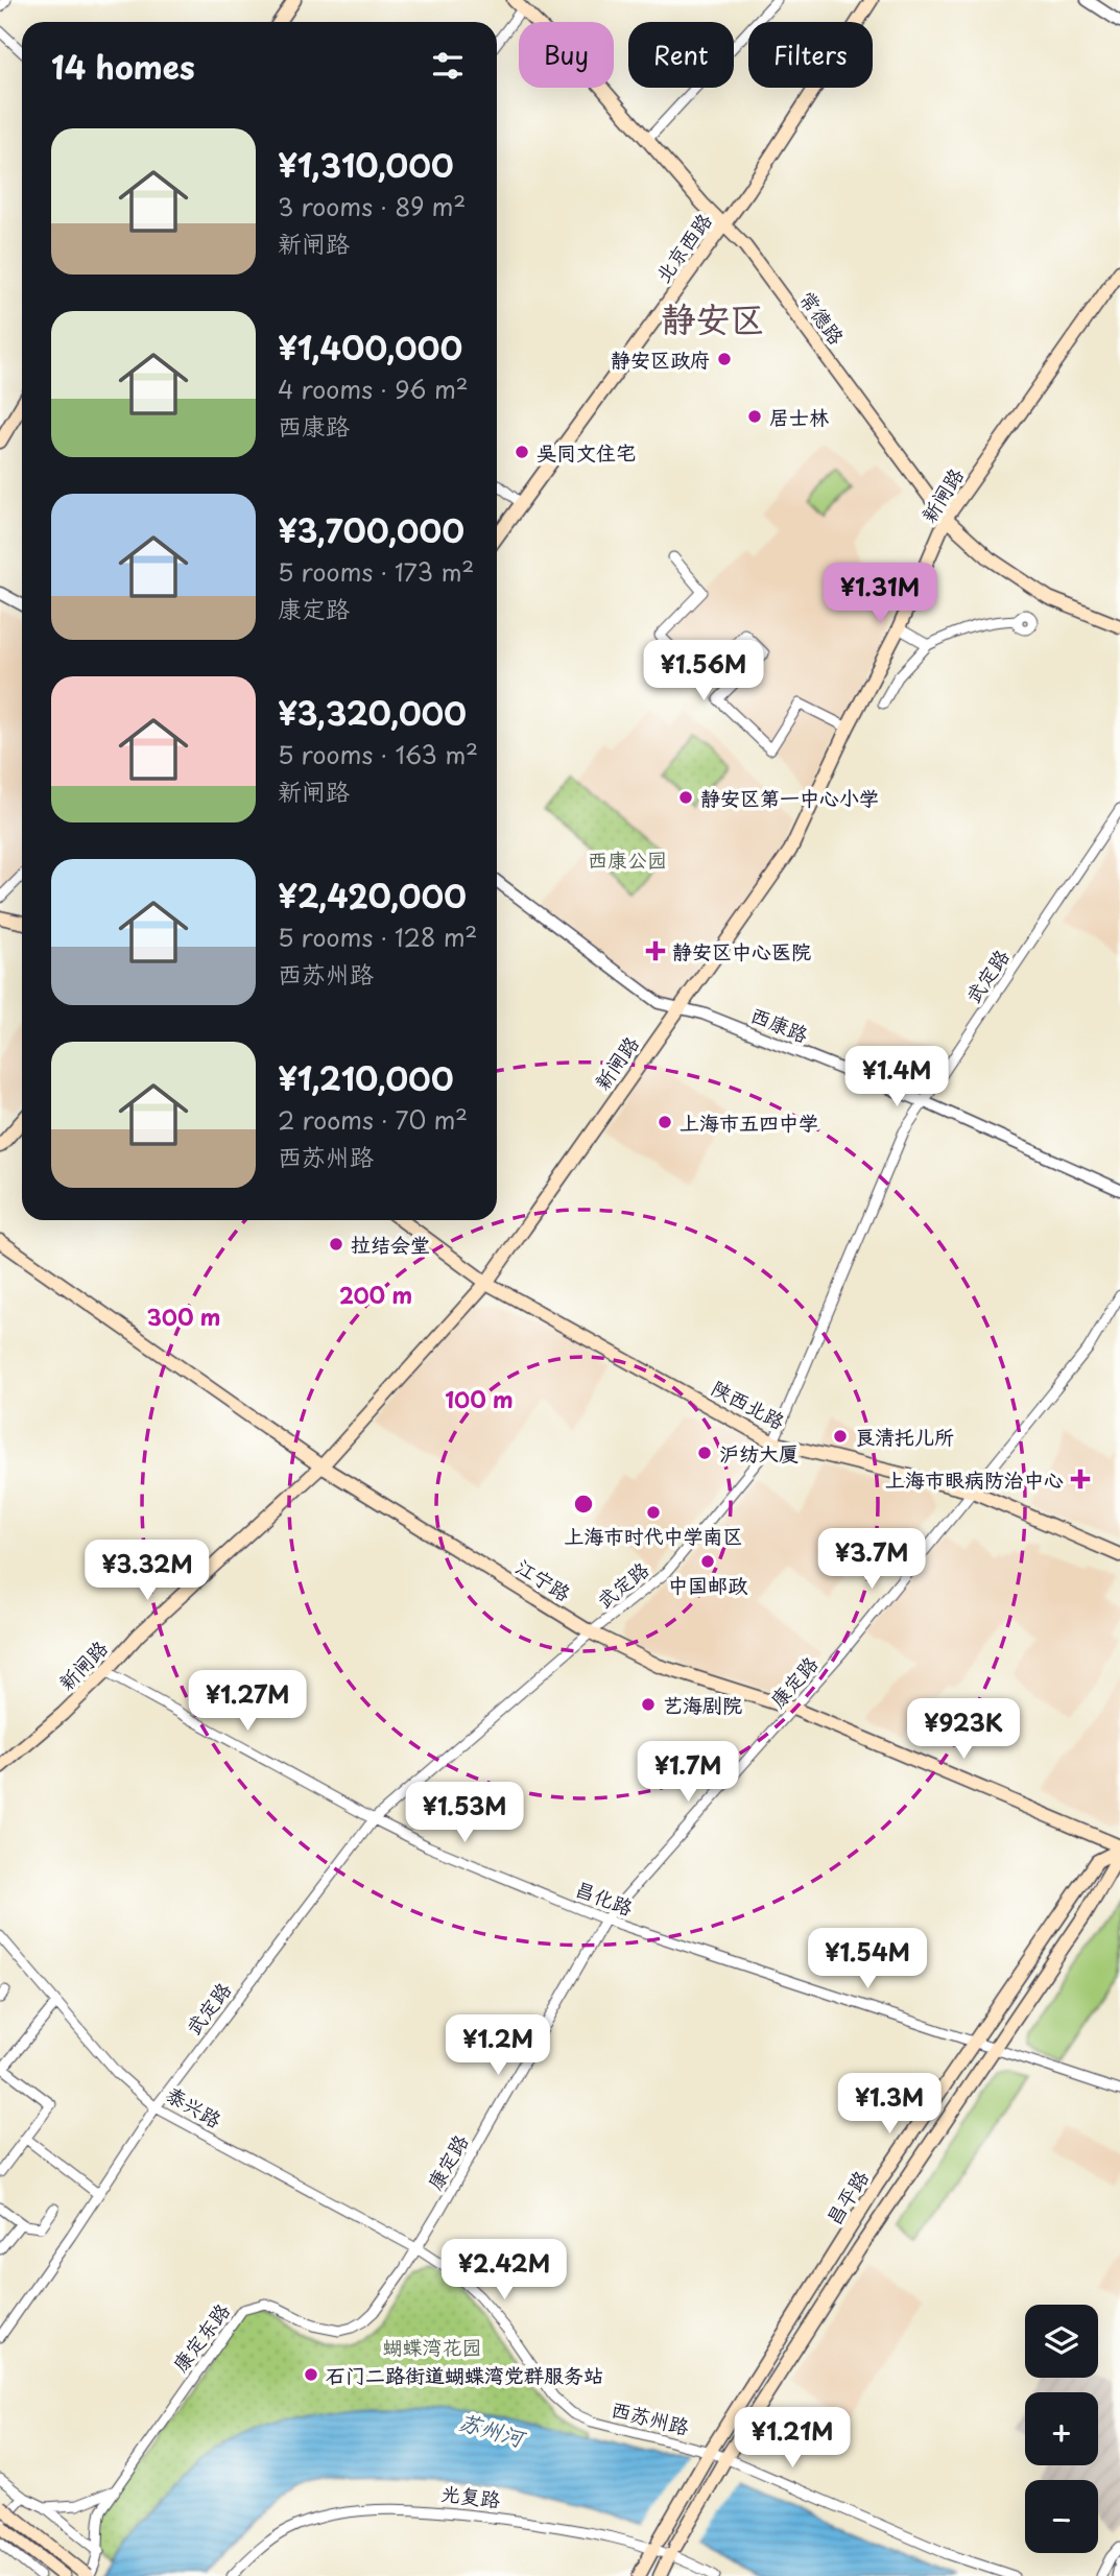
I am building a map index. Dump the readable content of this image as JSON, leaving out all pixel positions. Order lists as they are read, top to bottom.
{
  "streets": {
    "main road": [
      "北京西路",
      "常德路",
      "新闸路",
      "陕西北路",
      "江宁路",
      "昌平路"
    ],
    "street": [
      "武定路",
      "西康路",
      "康定路",
      "昌化路",
      "泰兴路",
      "康定东路",
      "西苏州路",
      "光复路"
    ]
  },
  "crossings": [
    ["北京西路", "常德路"],
    ["常德路", "新闸路"],
    ["新闸路", "西康路"],
    ["新闸路", "陕西北路"],
    ["新闸路", "江宁路"],
    ["新闸路", "昌化路"],
    ["武定路", "西康路"],
    ["武定路", "陕西北路"],
    ["武定路", "江宁路"],
    ["武定路", "昌化路"],
    ["武定路", "泰兴路"],
    ["陕西北路", "康定路"],
    ["江宁路", "康定路"],
    ["江宁路", "昌平路"],
    ["康定路", "昌化路"],
    ["康定路", "泰兴路"],
    ["康定路", "康定东路"],
    ["康定路", "西苏州路"],
    ["昌化路", "昌平路"],
    ["泰兴路", "康定东路"],
    ["泰兴路", "西苏州路"],
    ["昌平路", "西苏州路"],
    ["昌平路", "光复路"],
    ["康定东路", "西苏州路"]
  ],
  "districts": ["静安区"],
  "water": ["苏州河"],
  "parks": ["西康公园", "蝴蝶湾花园"],
  "places": {
    "other": [
      "静安区政府",
      "居士林",
      "吴同文住宅",
      "静安区第一中心小学",
      "上海市五四中学",
      "拉结会堂",
      "良清托儿所",
      "沪纺大厦",
      "上海市时代中学南区",
      "中国邮政",
      "艺海剧院",
      "石门二路街道蝴蝶湾党群服务站"
    ],
    "health": ["静安区中心医院", "上海市眼病防治中心"]
  },
  "page": {
    "chip": ["Buy", "Rent", "Filters"],
    "heading": "14 homes",
    "list": [
      {
        "name": "¥1,310,000",
        "note": "3 rooms · 89 m² · 新闸路"
      },
      {
        "name": "¥1,400,000",
        "note": "4 rooms · 96 m² · 西康路"
      },
      {
        "name": "¥3,700,000",
        "note": "5 rooms · 173 m² · 康定路"
      },
      {
        "name": "¥3,320,000",
        "note": "5 rooms · 163 m² · 新闸路"
      },
      {
        "name": "¥2,420,000",
        "note": "5 rooms · 128 m² · 西苏州路"
      },
      {
        "name": "¥1,210,000",
        "note": "2 rooms · 70 m² · 西苏州路"
      }
    ],
    "price": [
      "¥1.31M",
      "¥1.56M",
      "¥1.4M",
      "¥3.7M",
      "¥3.32M",
      "¥1.27M",
      "¥923K",
      "¥1.7M",
      "¥1.53M",
      "¥1.54M",
      "¥1.2M",
      "¥1.3M",
      "¥2.42M",
      "¥1.21M"
    ],
    "map_buttons": ["+", "−"]
  },
  "rings": ["200 m", "300 m", "100 m"]
}
